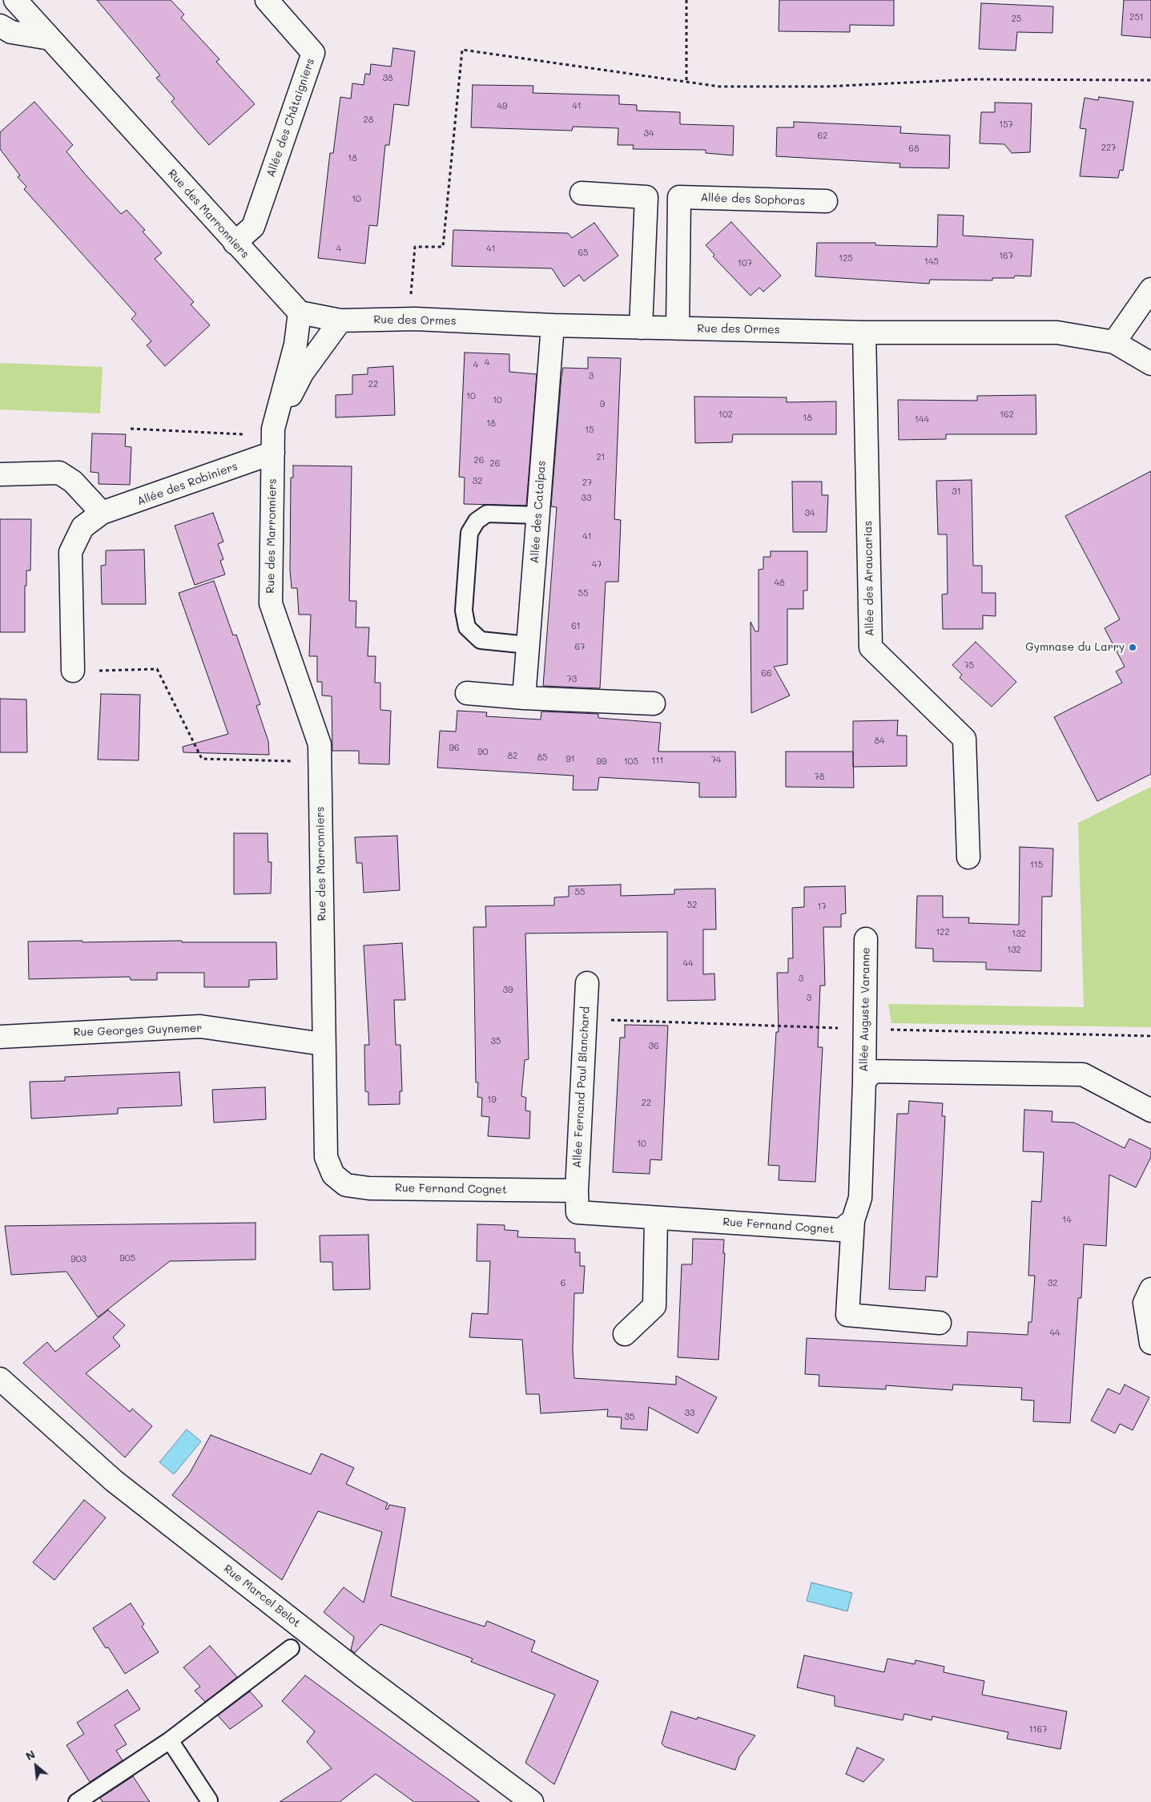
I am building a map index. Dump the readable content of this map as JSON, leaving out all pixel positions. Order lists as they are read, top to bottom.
{
  "streets": {
    "street": [
      "Allée des Châtaigniers",
      "Allée des Sophoras",
      "Rue des Marronniers",
      "Rue des Ormes",
      "Allée des Robiniers",
      "Allée des Catalpas",
      "Allée des Araucarias",
      "Allée Auguste Varanne",
      "Rue Georges Guynemer",
      "Allée Fernand Paul Blanchard",
      "Rue Fernand Cognet",
      "Rue Marcel Belot"
    ]
  },
  "crossings": [
    ["Allée des Châtaigniers", "Rue des Marronniers"],
    ["Rue des Marronniers", "Rue des Ormes"],
    ["Rue des Marronniers", "Allée des Robiniers"],
    ["Rue des Marronniers", "Rue Georges Guynemer"],
    ["Rue des Marronniers", "Rue Fernand Cognet"],
    ["Rue des Ormes", "Allée des Catalpas"],
    ["Rue des Ormes", "Allée des Araucarias"],
    ["Allée Fernand Paul Blanchard", "Rue Fernand Cognet"]
  ],
  "places": ["Gymnase du Larry"],
  "house_numbers": [
    "251",
    "25",
    "38",
    "49",
    "41",
    "28",
    "157",
    "34",
    "62",
    "227",
    "68",
    "18",
    "10",
    "4",
    "41",
    "65",
    "167",
    "125",
    "145",
    "107",
    "4",
    "4",
    "3",
    "22",
    "10",
    "10",
    "9",
    "102",
    "162",
    "18",
    "144",
    "18",
    "15",
    "21",
    "26",
    "26",
    "32",
    "27",
    "31",
    "33",
    "34",
    "41",
    "47",
    "48",
    "55",
    "61",
    "67",
    "75",
    "66",
    "73",
    "84",
    "96",
    "90",
    "82",
    "85",
    "91",
    "74",
    "111",
    "99",
    "105",
    "78",
    "115",
    "55",
    "52",
    "17",
    "122",
    "132",
    "132",
    "44",
    "3",
    "39",
    "3",
    "35",
    "36",
    "19",
    "22",
    "10",
    "14",
    "905",
    "903",
    "6",
    "32",
    "44",
    "33",
    "35",
    "1167"
  ],
  "north": "top left"
}
